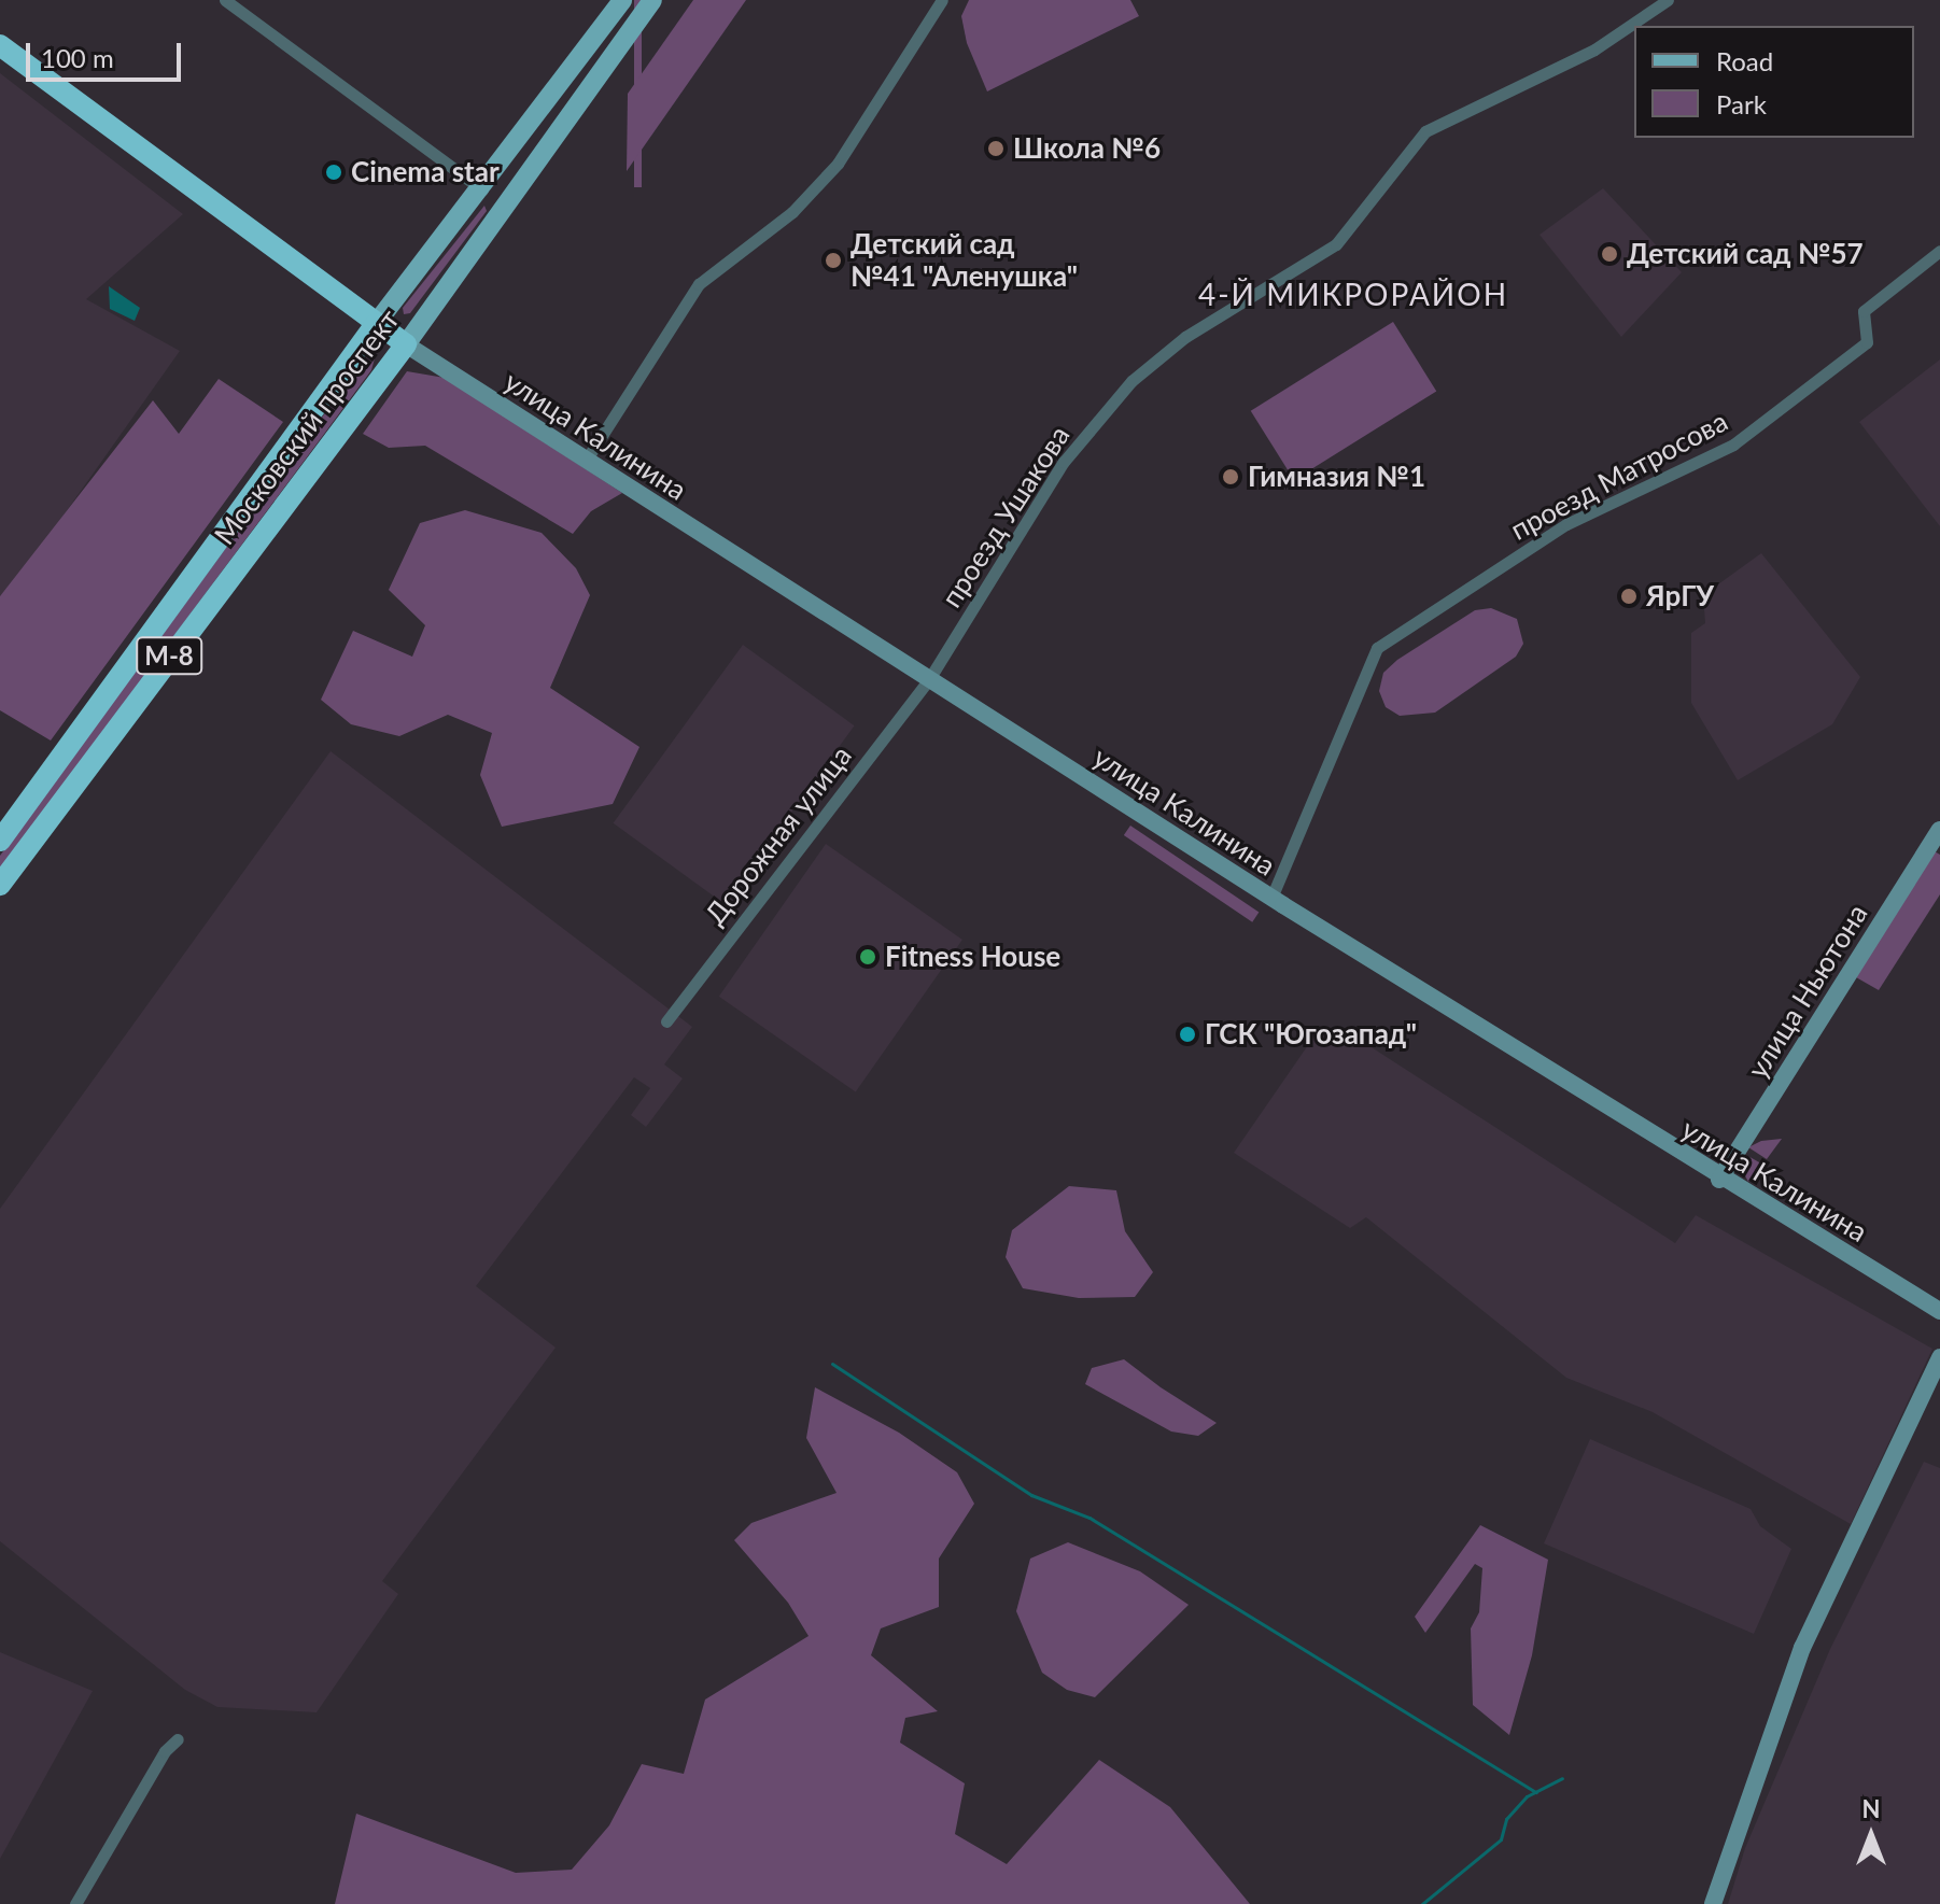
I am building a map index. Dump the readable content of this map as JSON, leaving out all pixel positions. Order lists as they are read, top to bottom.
{
  "streets": {
    "highway": ["Московский проспект", "М-8"],
    "main road": ["улица Калинина", "улица Ньютона"],
    "street": ["проезд Матросова", "проезд Ушакова", "Дорожная улица"]
  },
  "crossings": [
    ["Московский проспект", "улица Калинина"],
    ["улица Калинина", "проезд Матросова"],
    ["улица Калинина", "проезд Ушакова"],
    ["улица Калинина", "Дорожная улица"],
    ["улица Калинина", "улица Ньютона"],
    ["проезд Ушакова", "Дорожная улица"]
  ],
  "districts": ["4-Й МИКРОРАЙОН"],
  "places": [
    "Школа №6",
    "Cinema star",
    "Детский сад №57",
    "Детский сад №41 \"Аленушка\"",
    "Гимназия №1",
    "ЯрГУ",
    "Fitness House",
    "ГСК \"Югозапад\""
  ],
  "legend": ["Road", "Park"],
  "scale_bar": "100 m",
  "north": "top"
}
